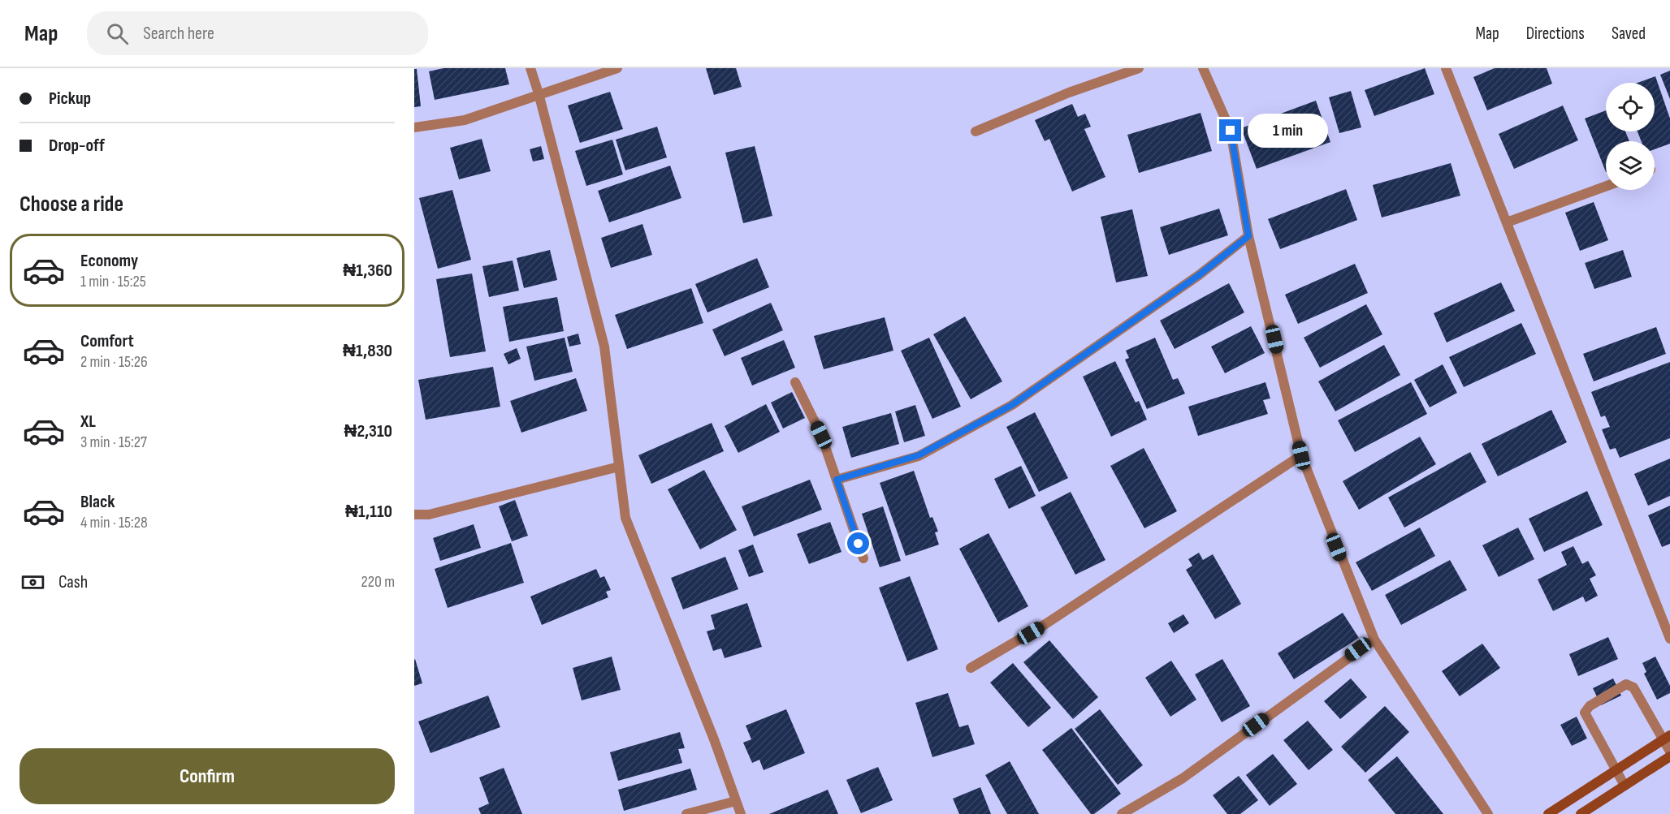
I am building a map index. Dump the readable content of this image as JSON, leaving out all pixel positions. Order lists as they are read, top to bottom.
{
  "page": {
    "header": "Map",
    "search": "Search here",
    "nav": ["Map", "Directions", "Saved"],
    "banner": ["Pickup", "Drop-off"],
    "bubble": "1 min",
    "heading": "Choose a ride",
    "list": [
      {
        "name": "Economy",
        "note": "1 min · 15:25",
        "value": "₦1,360"
      },
      {
        "name": "Comfort",
        "note": "2 min · 15:26",
        "value": "₦1,830"
      },
      {
        "name": "XL",
        "note": "3 min · 15:27",
        "value": "₦2,310"
      },
      {
        "name": "Black",
        "note": "4 min · 15:28",
        "value": "₦1,110"
      }
    ],
    "pay": ["Cash", "220 m"],
    "buttons": "Confirm"
  }
}
